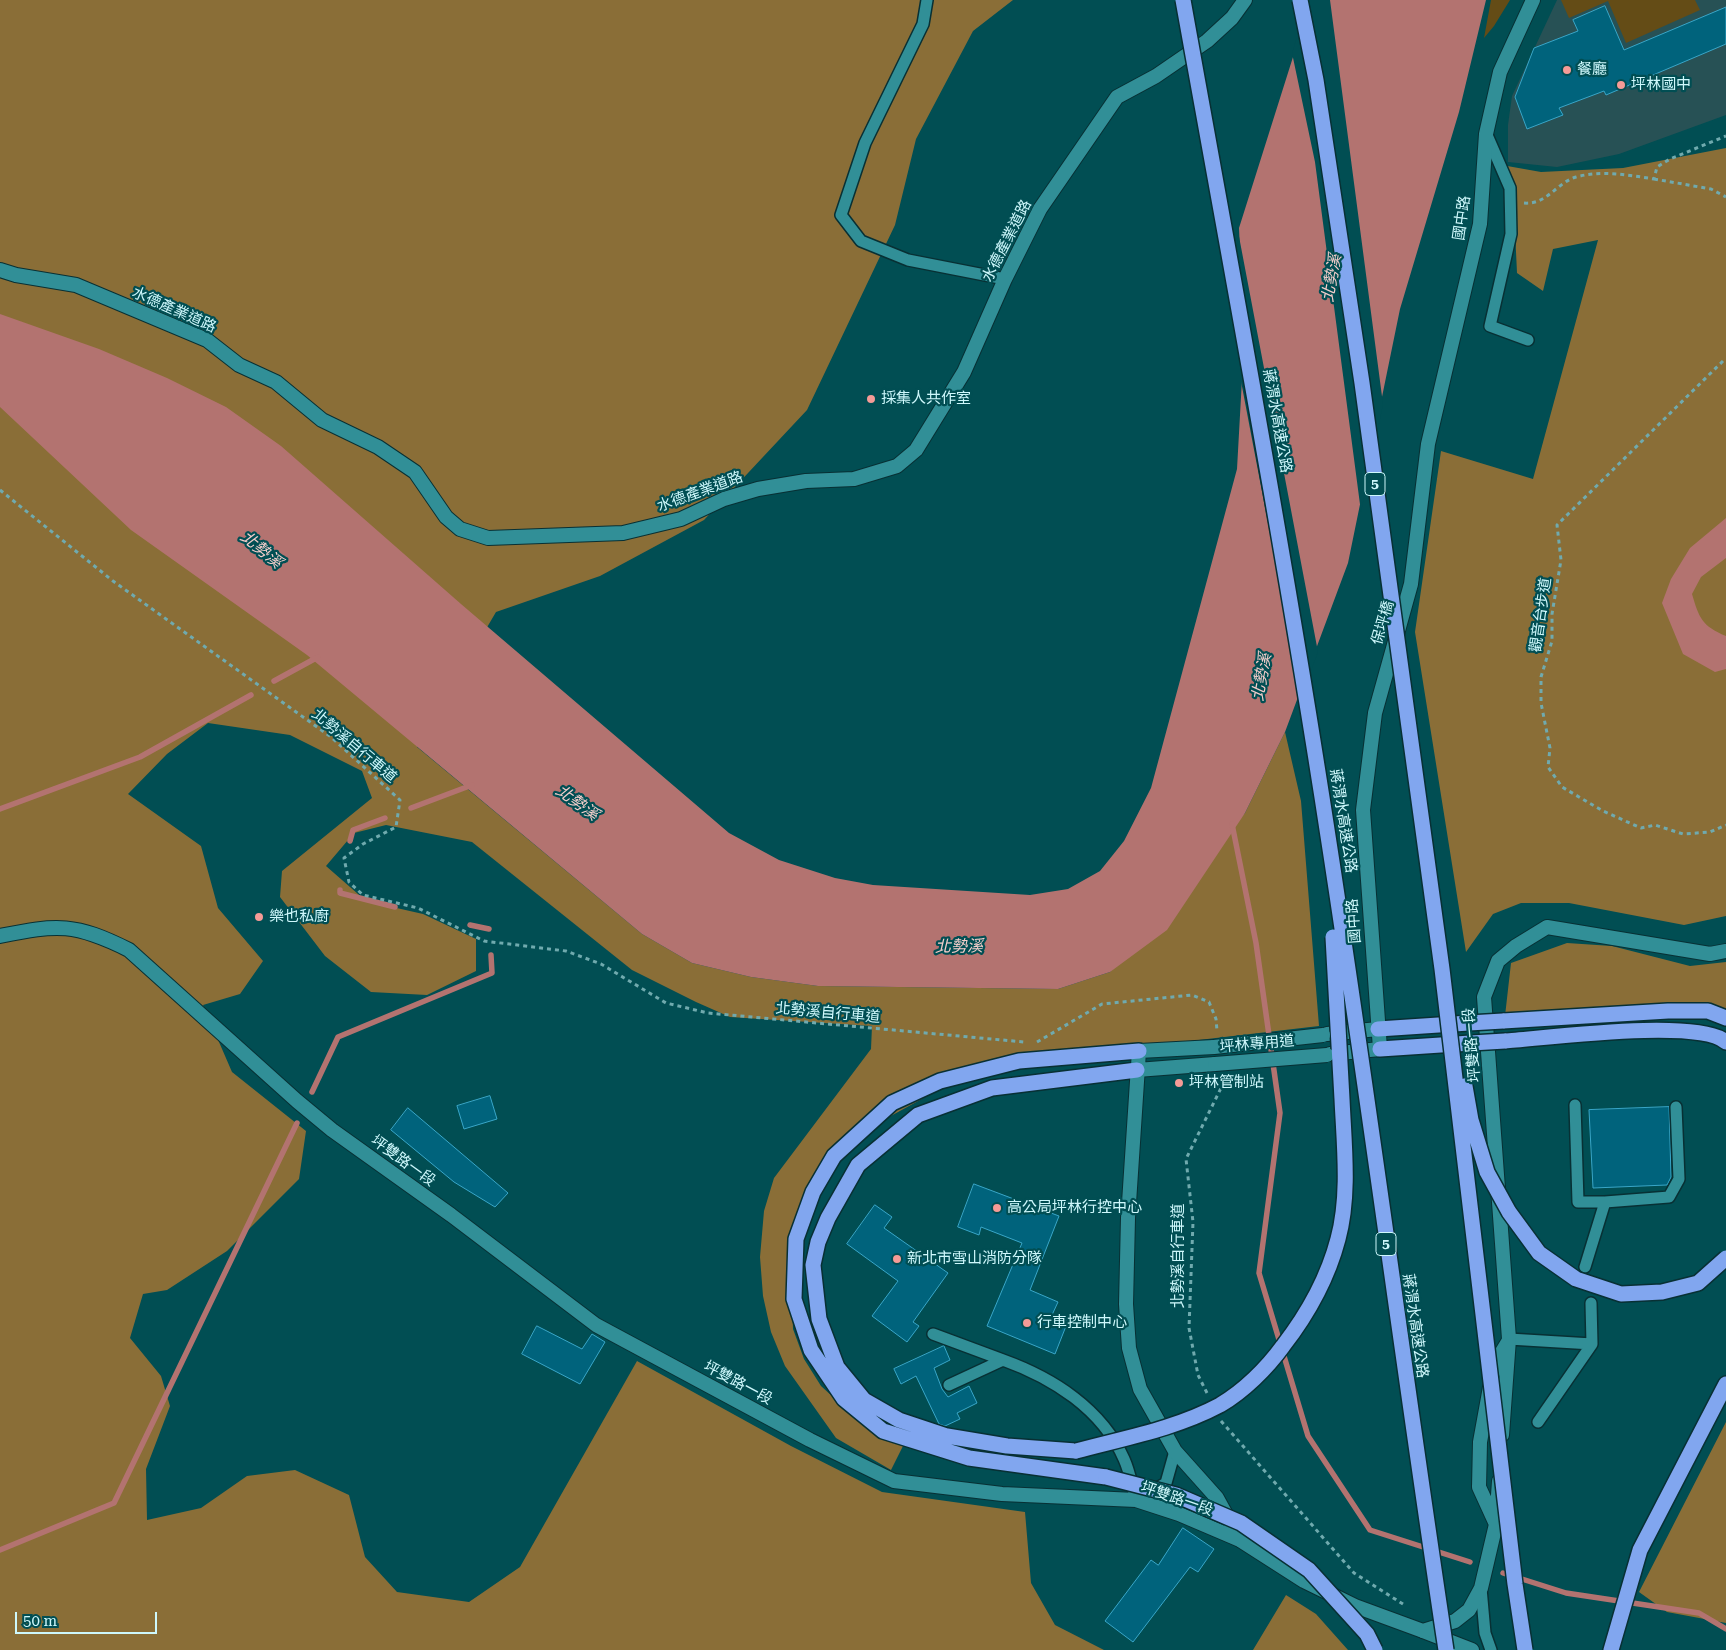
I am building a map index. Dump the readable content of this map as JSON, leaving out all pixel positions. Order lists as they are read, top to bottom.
{
  "streets": {
    "highway": ["蔣渭水高速公路", "5"],
    "street": [
      "國中路",
      "水德產業道路",
      "保坪橋",
      "坪林專用道",
      "坪雙路一段"
    ],
    "path": ["觀音台步道", "北勢溪自行車道"]
  },
  "crossings": [
    ["國中路", "保坪橋"],
    ["國中路", "坪林專用道"],
    ["北勢溪自行車道", "坪林專用道"]
  ],
  "water": ["北勢溪"],
  "places": [
    "餐廳",
    "坪林國中",
    "採集人共作室",
    "樂也私廚",
    "坪林管制站",
    "高公局坪林行控中心",
    "新北市雪山消防分隊",
    "行車控制中心"
  ],
  "scale_bar": "50 m"
}
